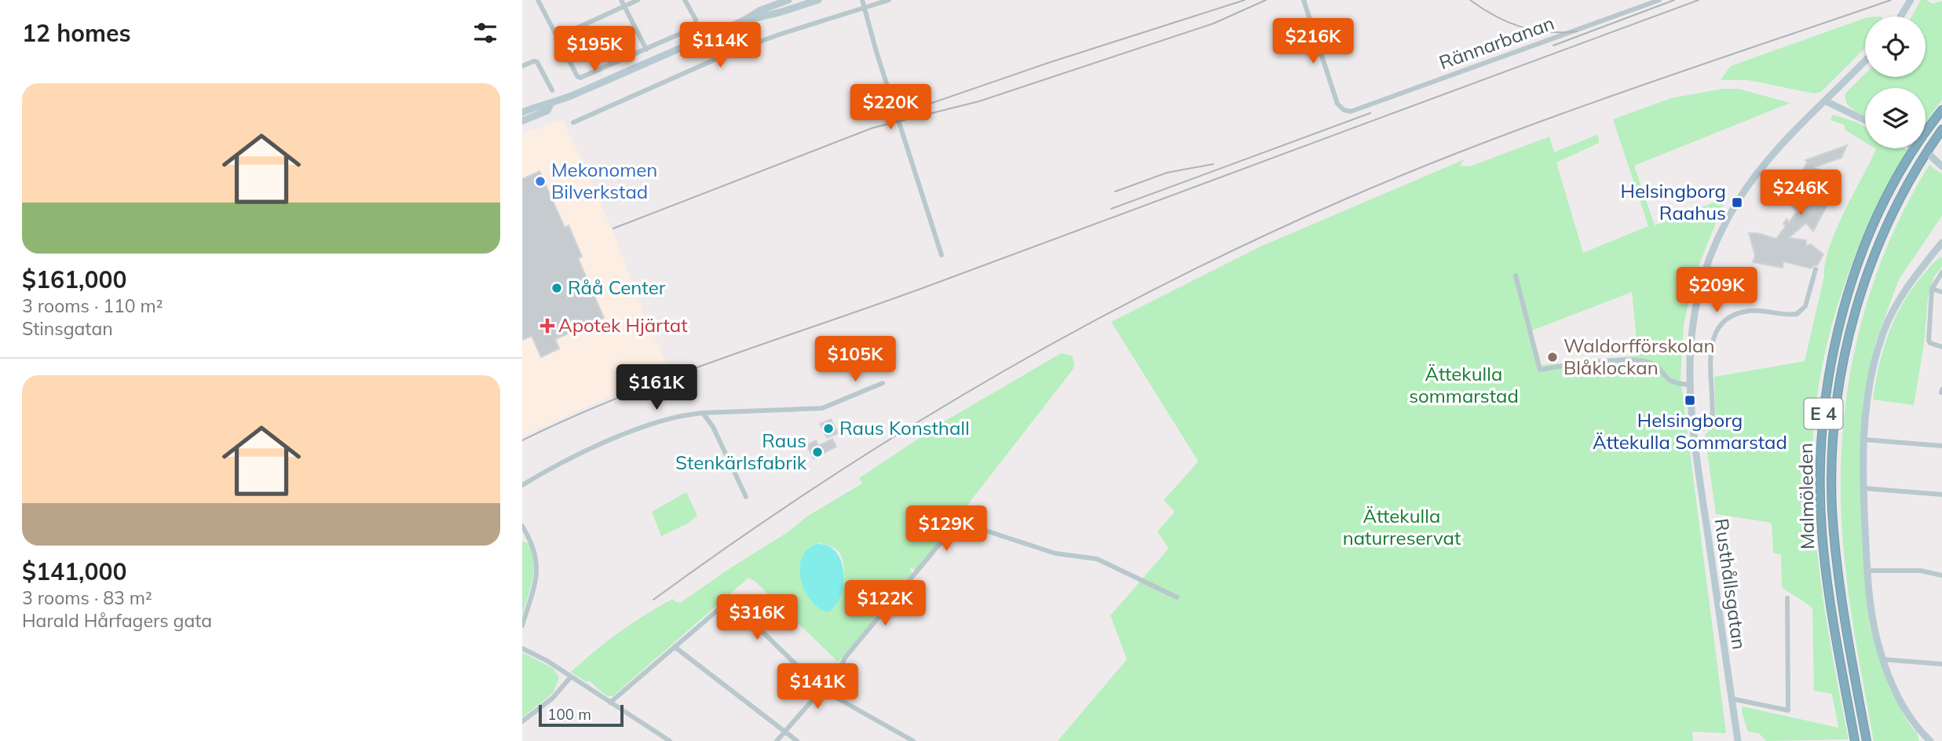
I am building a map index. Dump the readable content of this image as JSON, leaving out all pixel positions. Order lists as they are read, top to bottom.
{
  "streets": {
    "highway": ["E 4", "Malmöleden"],
    "main road": ["Rusthållsgatan"],
    "street": ["Rännarbanan"]
  },
  "parks": ["Ättekulla sommarstad", "Ättekulla naturreservat"],
  "places": {
    "other": [
      "Mekonomen Bilverkstad",
      "Råå Center",
      "Waldorfförskolan Blåklockan",
      "Raus Konsthall",
      "Raus Stenkärlsfabrik"
    ],
    "transit": ["Helsingborg Raahus", "Helsingborg Ättekulla Sommarstad"],
    "health": ["Apotek Hjärtat"]
  },
  "scale_bar": "100 m",
  "page": {
    "heading": "12 homes",
    "price": [
      "$216K",
      "$114K",
      "$195K",
      "$220K",
      "$246K",
      "$209K",
      "$105K",
      "$161K",
      "$129K",
      "$122K",
      "$316K",
      "$141K"
    ],
    "list": [
      {
        "name": "$161,000",
        "note": "3 rooms · 110 m² · Stinsgatan"
      },
      {
        "name": "$141,000",
        "note": "3 rooms · 83 m² · Harald Hårfagers gata"
      }
    ],
    "scale": "100 m"
  }
}
